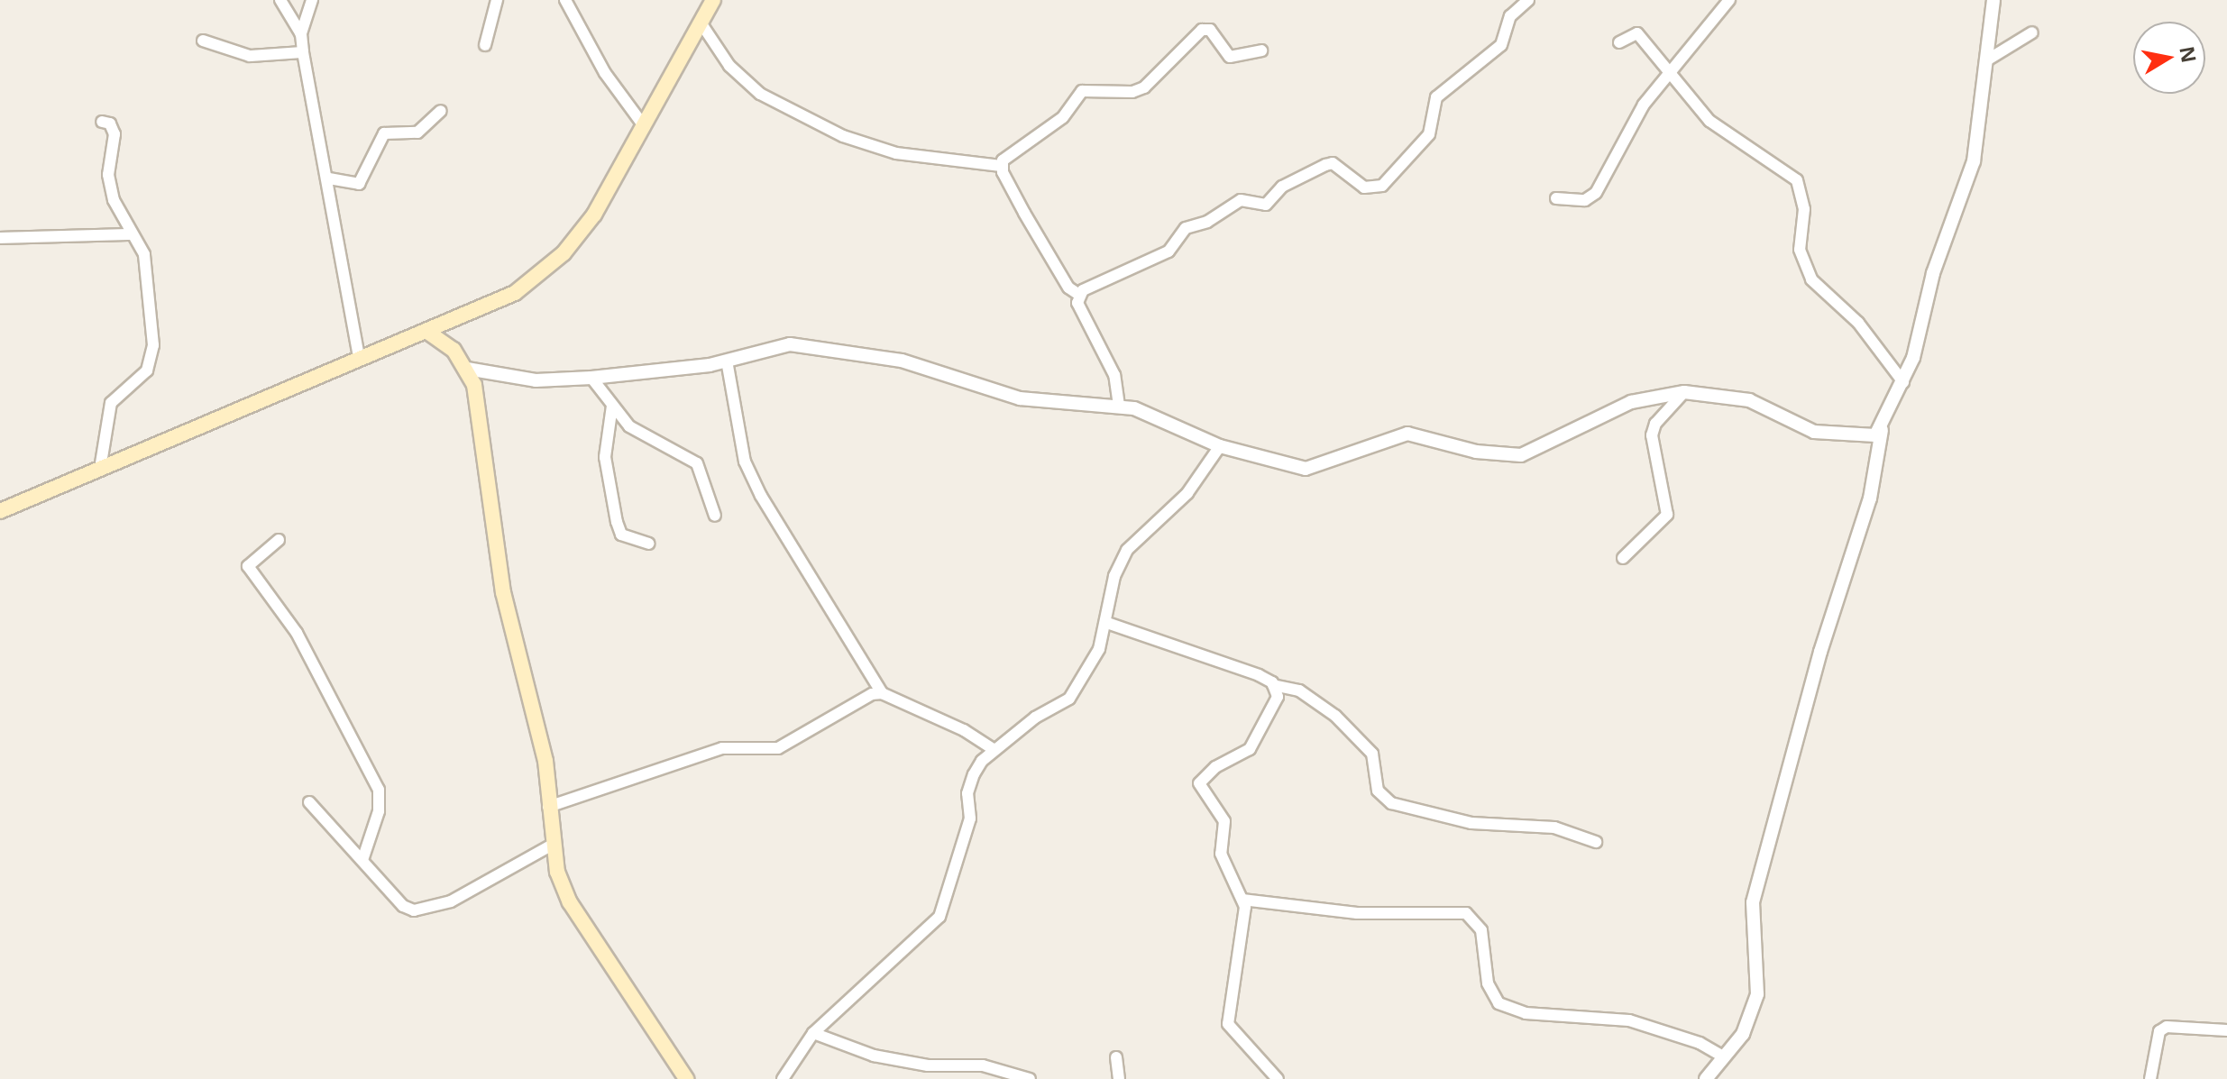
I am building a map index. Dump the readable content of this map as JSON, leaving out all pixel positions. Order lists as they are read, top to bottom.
{
  "north": "right"
}
